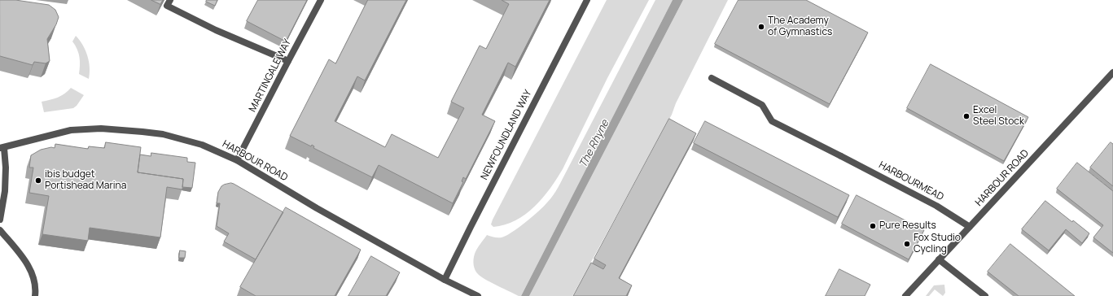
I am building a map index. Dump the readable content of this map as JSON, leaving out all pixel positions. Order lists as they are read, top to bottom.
{
  "streets": {
    "street": [
      "MARTINGALE WAY",
      "NEWFOUNDLAND WAY",
      "HARBOUR ROAD",
      "HARBOURMEAD"
    ]
  },
  "crossings": [
    ["MARTINGALE WAY", "HARBOUR ROAD"],
    ["NEWFOUNDLAND WAY", "HARBOUR ROAD"],
    ["HARBOUR ROAD", "HARBOURMEAD"]
  ],
  "water": ["The Rhyne"],
  "places": [
    "The Academy of Gymnastics",
    "Excel Steel Stock",
    "ibis budget Portishead Marina",
    "Pure Results",
    "Fox Studio Cycling"
  ]
}
